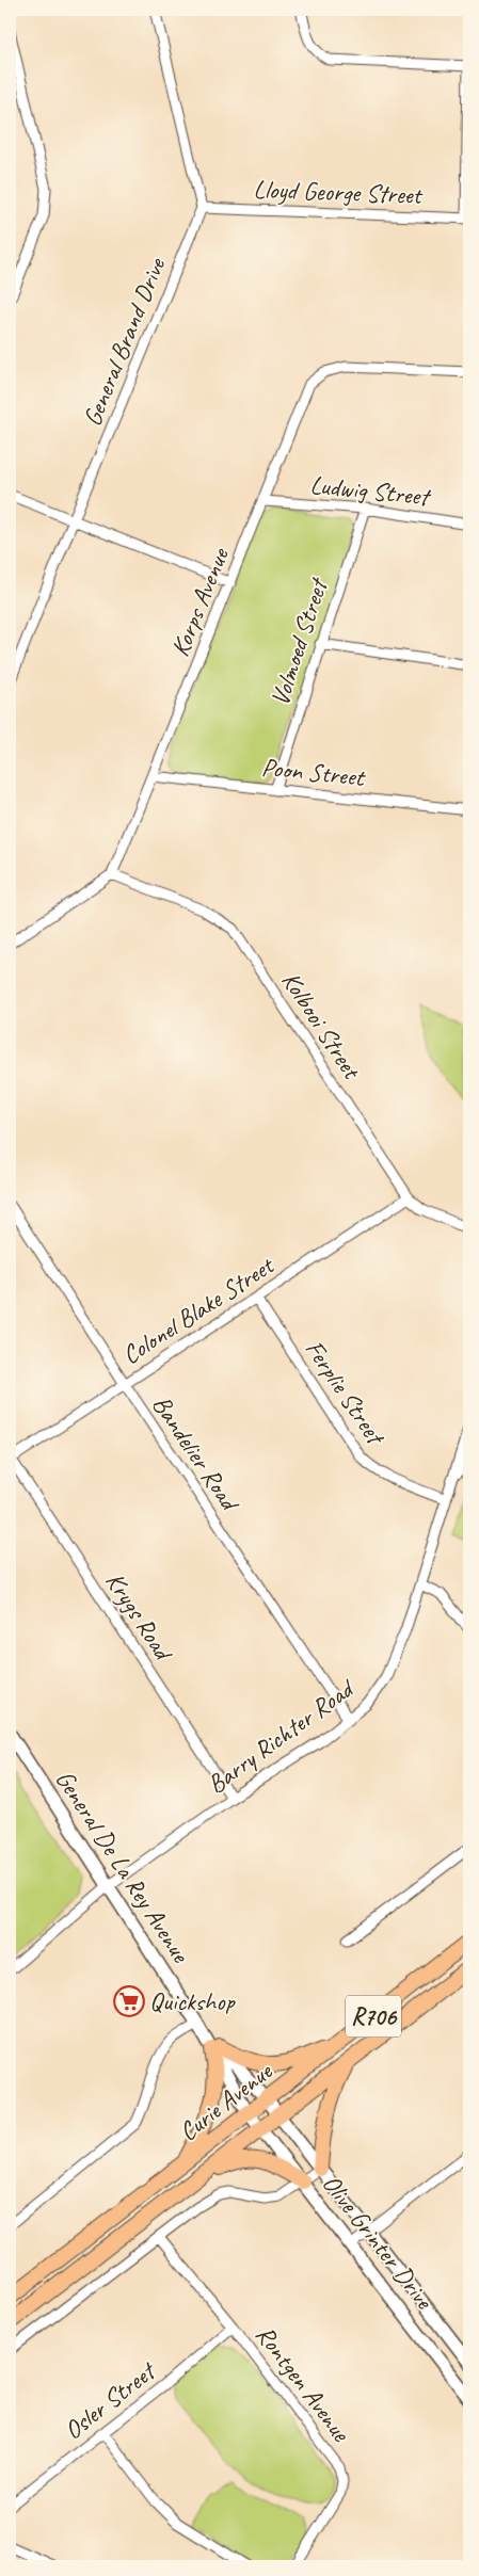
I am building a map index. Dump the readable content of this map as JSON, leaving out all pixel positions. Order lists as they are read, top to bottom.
{
  "streets": {
    "main road": ["R706", "Curie Avenue"],
    "street": [
      "Lloyd George Street",
      "General Brand Drive",
      "Ludwig Street",
      "Korps Avenue",
      "Volmoed Street",
      "Poon Street",
      "Kolbooi Street",
      "Colonel Blake Street",
      "Ferplie Street",
      "Bandelier Road",
      "Krygs Road",
      "Barry Richter Road",
      "General De La Rey Avenue",
      "Olive Grinter Drive",
      "Rontgen Avenue",
      "Osler Street"
    ]
  },
  "crossings": [
    ["Lloyd George Street", "General Brand Drive"],
    ["Ludwig Street", "Korps Avenue"],
    ["Ludwig Street", "Volmoed Street"],
    ["Korps Avenue", "Poon Street"],
    ["Korps Avenue", "Kolbooi Street"],
    ["Volmoed Street", "Poon Street"],
    ["Kolbooi Street", "Colonel Blake Street"],
    ["Colonel Blake Street", "Ferplie Street"],
    ["Colonel Blake Street", "Bandelier Road"],
    ["Colonel Blake Street", "Krygs Road"],
    ["Ferplie Street", "Barry Richter Road"],
    ["Bandelier Road", "Barry Richter Road"],
    ["Krygs Road", "Barry Richter Road"],
    ["Barry Richter Road", "General De La Rey Avenue"],
    ["General De La Rey Avenue", "Curie Avenue"],
    ["General De La Rey Avenue", "Olive Grinter Drive"],
    ["Curie Avenue", "Olive Grinter Drive"],
    ["Rontgen Avenue", "Osler Street"]
  ],
  "places": {
    "supermarket": ["Quickshop"]
  }
}
